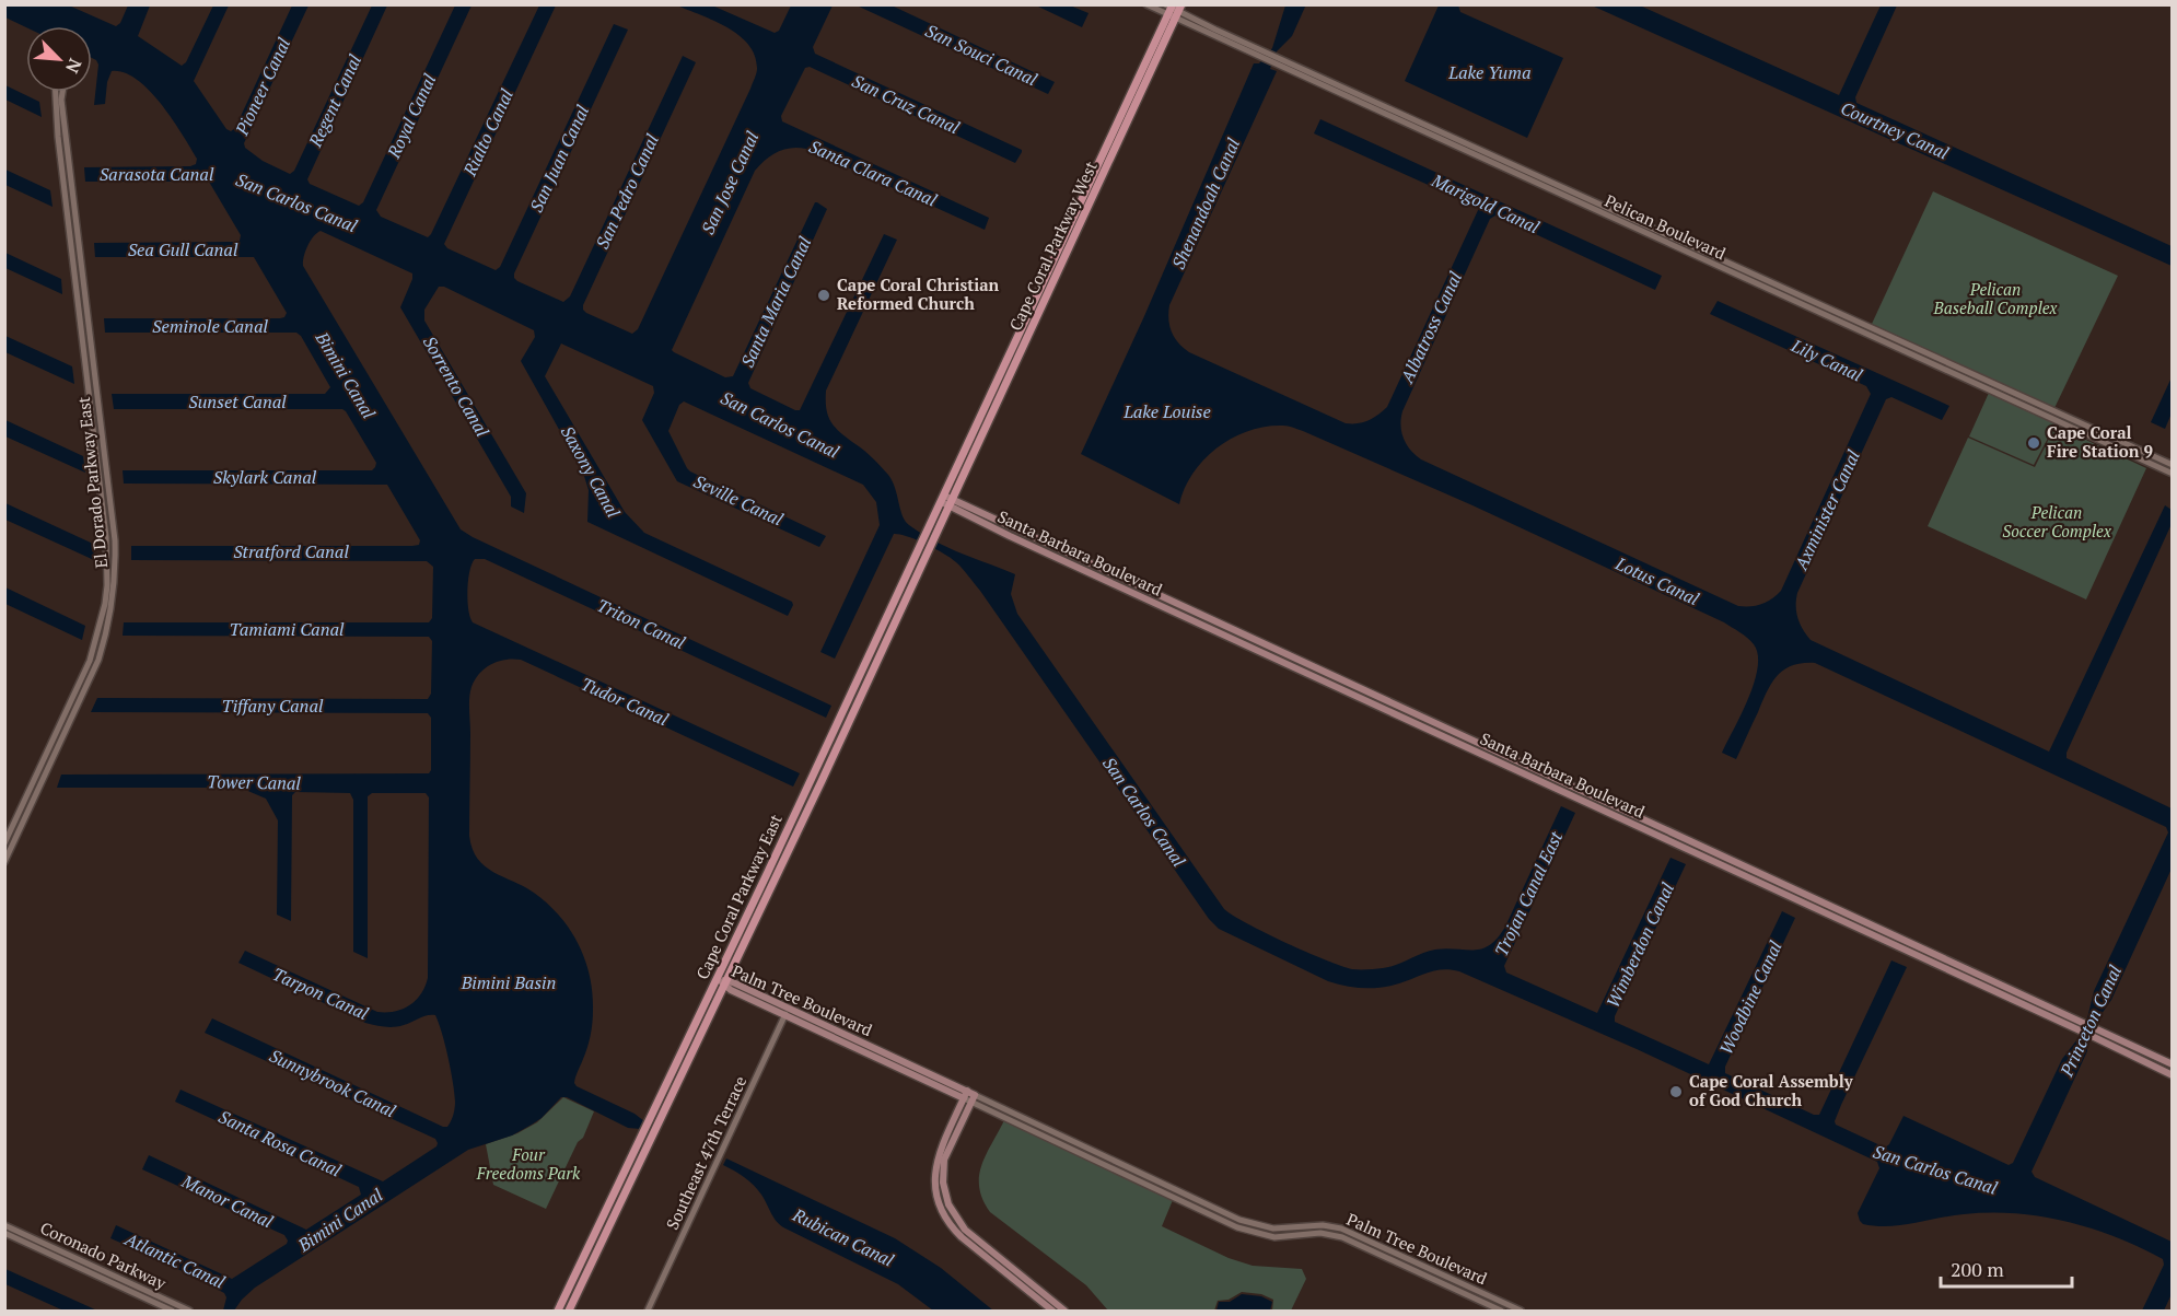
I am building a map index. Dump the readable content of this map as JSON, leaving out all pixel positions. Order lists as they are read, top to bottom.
{
  "streets": {
    "main road": [
      "Cape Coral Parkway West",
      "Santa Barbara Boulevard",
      "Cape Coral Parkway East",
      "Palm Tree Boulevard"
    ],
    "street": [
      "Pelican Boulevard",
      "El Dorado Parkway East",
      "Southeast 47th Terrace",
      "Coronado Parkway"
    ]
  },
  "crossings": [
    ["Pelican Boulevard", "Cape Coral Parkway West"],
    ["Cape Coral Parkway West", "Santa Barbara Boulevard"],
    ["Cape Coral Parkway West", "Cape Coral Parkway East"],
    ["Santa Barbara Boulevard", "Cape Coral Parkway East"],
    ["Cape Coral Parkway East", "Palm Tree Boulevard"],
    ["Palm Tree Boulevard", "Southeast 47th Terrace"]
  ],
  "water": [
    "San Souci Canal",
    "Lake Yuma",
    "Pioneer Canal",
    "Regent Canal",
    "San Cruz Canal",
    "Royal Canal",
    "Courtney Canal",
    "Rialto Canal",
    "San Juan Canal",
    "Santa Clara Canal",
    "Sarasota Canal",
    "San Jose Canal",
    "San Pedro Canal",
    "San Carlos Canal",
    "Shenandoah Canal",
    "Marigold Canal",
    "Sea Gull Canal",
    "Santa Maria Canal",
    "Seminole Canal",
    "Albatross Canal",
    "Lily Canal",
    "Bimini Canal",
    "Sorrento Canal",
    "Sunset Canal",
    "Lake Louise",
    "Saxony Canal",
    "Skylark Canal",
    "Seville Canal",
    "Axminister Canal",
    "Stratford Canal",
    "Lotus Canal",
    "Triton Canal",
    "Tamiami Canal",
    "Tudor Canal",
    "Tiffany Canal",
    "Tower Canal",
    "Trojan Canal East",
    "Wimberdon Canal",
    "Bimini Basin",
    "Tarpon Canal",
    "Woodbine Canal",
    "Princeton Canal",
    "Sunnybrook Canal",
    "Santa Rosa Canal",
    "Manor Canal",
    "Rubican Canal",
    "Atlantic Canal"
  ],
  "parks": ["Pelican Baseball Complex", "Pelican Soccer Complex", "Four Freedoms Park"],
  "places": ["Cape Coral Christian Reformed Church", "Cape Coral Fire Station 9", "Cape Coral Assembly of God Church"],
  "scale_bar": "200 m",
  "north": "bottom right"
}
